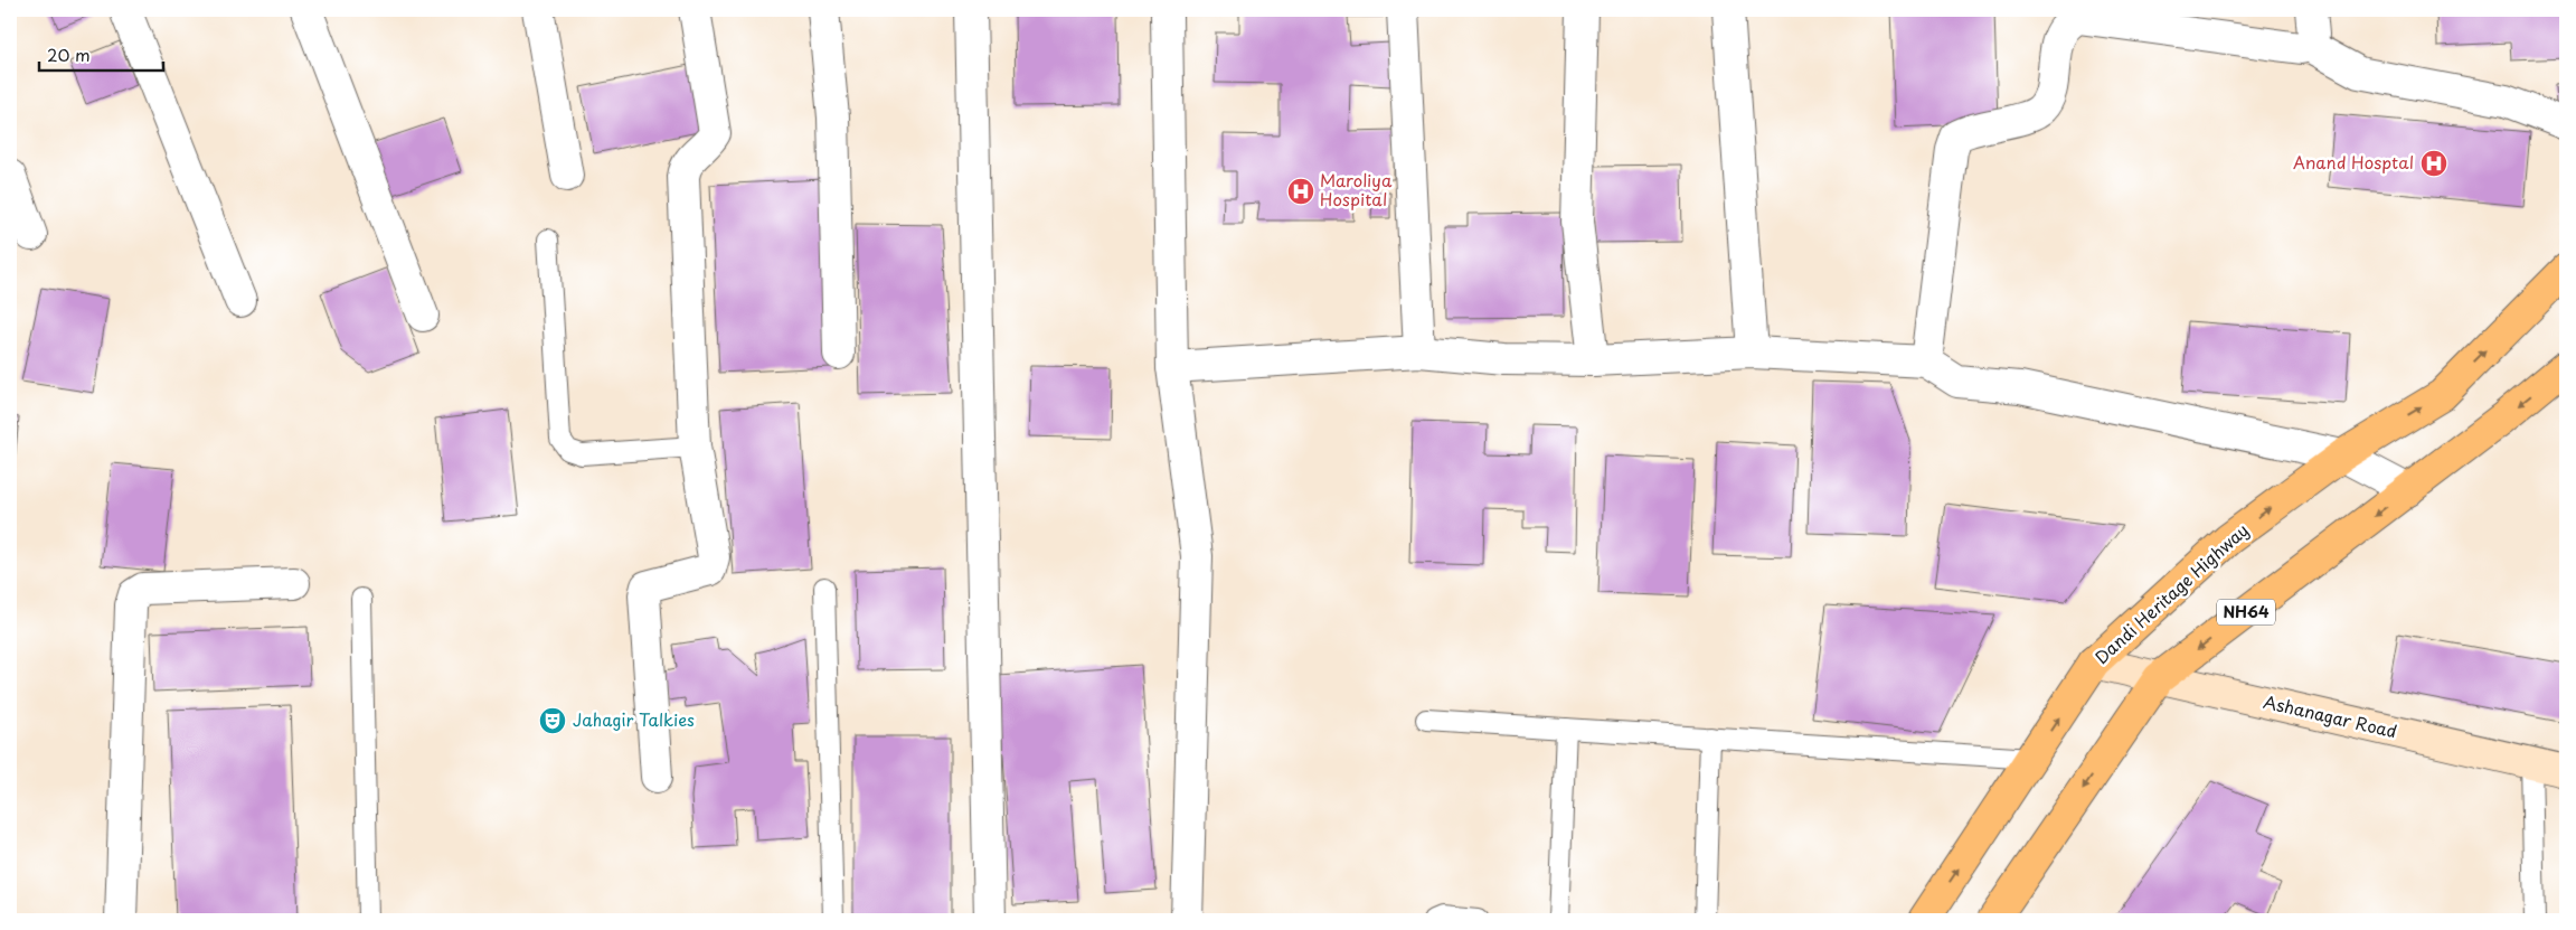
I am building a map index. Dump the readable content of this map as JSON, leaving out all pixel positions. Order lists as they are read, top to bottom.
{
  "streets": {
    "highway": ["Dandi Heritage Highway", "NH64"],
    "main road": ["Ashanagar Road"]
  },
  "crossings": [
    ["Dandi Heritage Highway", "Ashanagar Road"],
    ["NH64", "Ashanagar Road"]
  ],
  "places": {
    "hospital": ["Anand Hosptal", "Maroliya Hospital"],
    "theatre": ["Jahagir Talkies"]
  },
  "scale_bar": "20 m"
}
